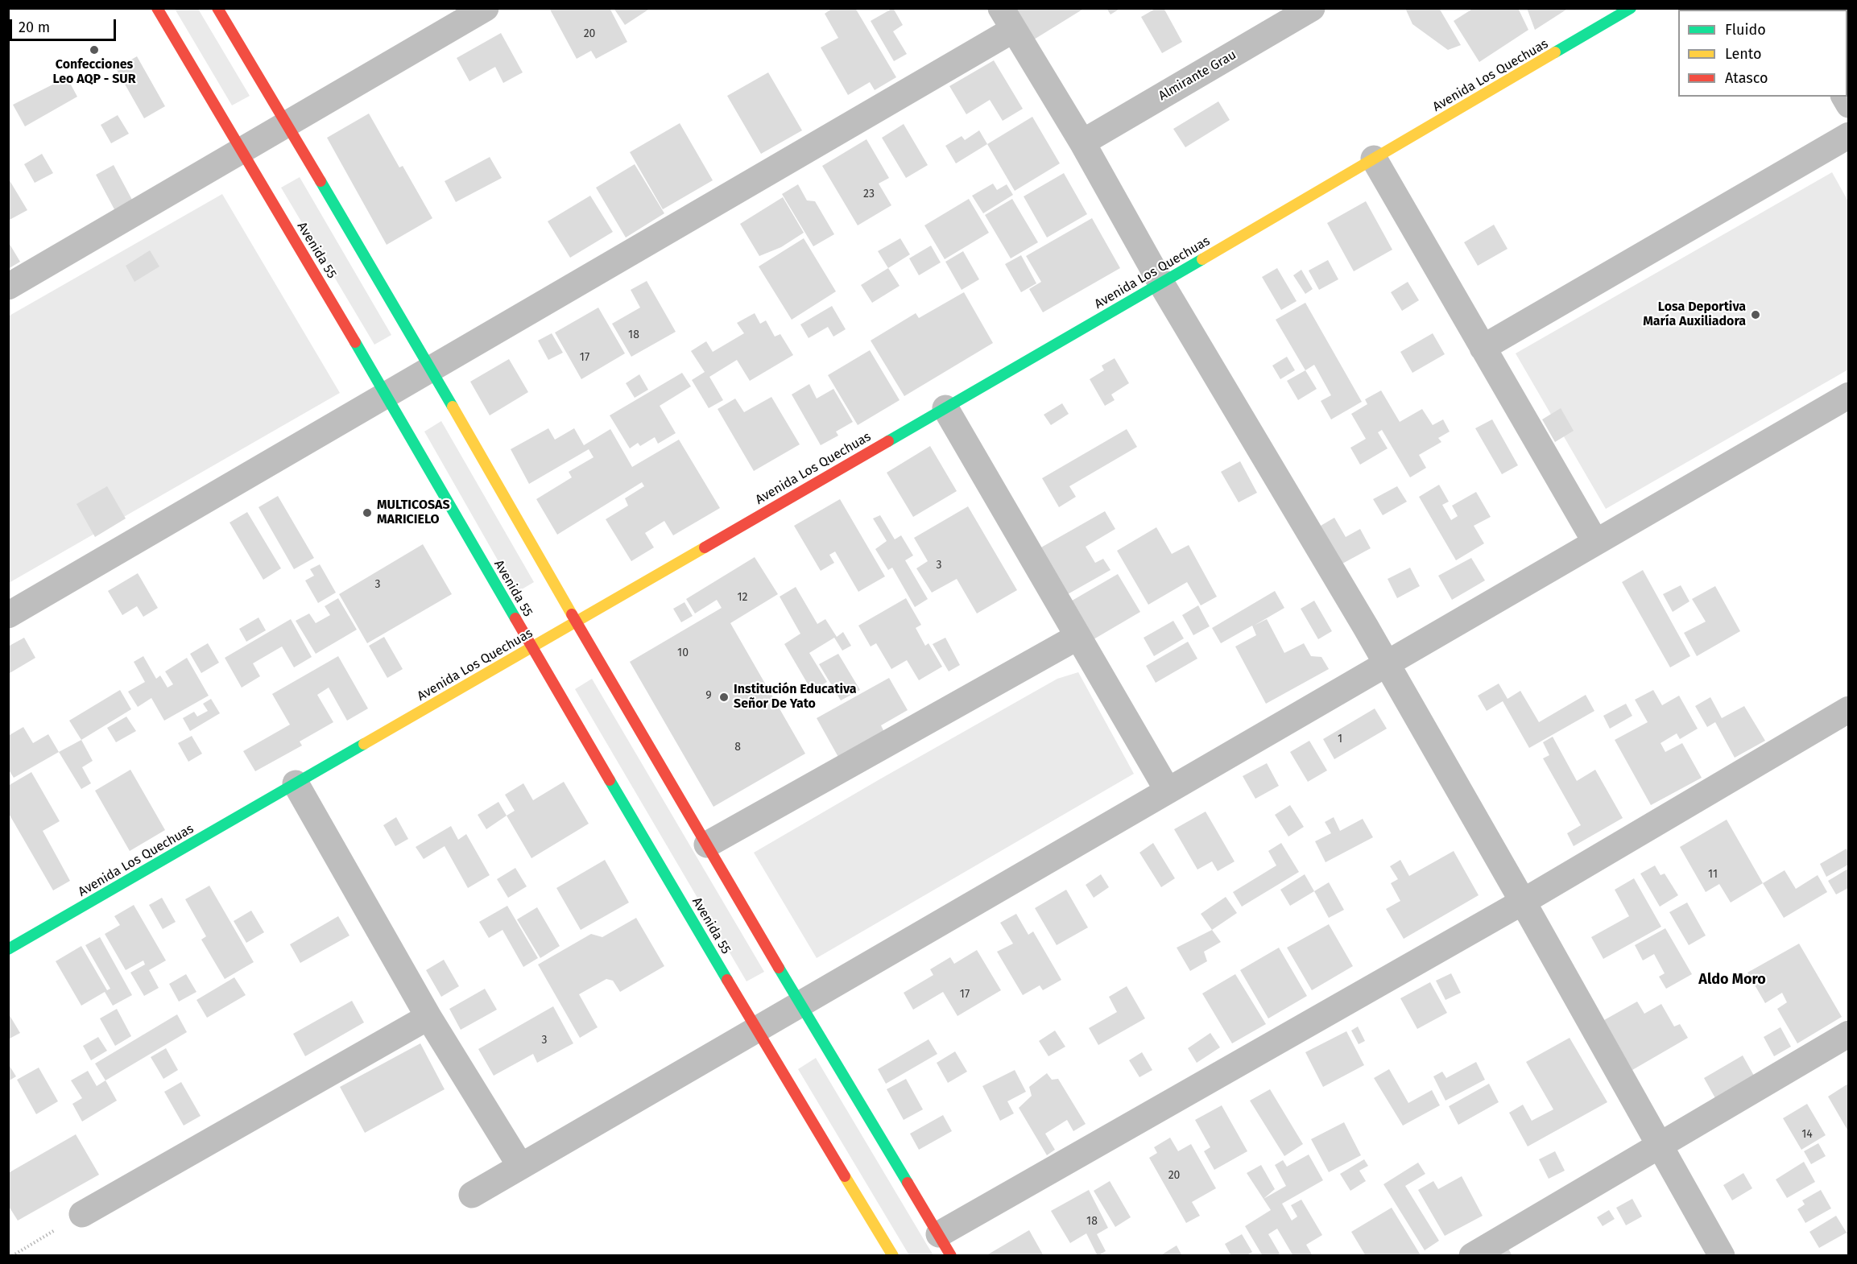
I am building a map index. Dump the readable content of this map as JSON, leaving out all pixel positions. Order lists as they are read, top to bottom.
{
  "streets": {
    "street": ["Almirante Grau", "Avenida Los Quechuas", "Avenida 55"]
  },
  "crossings": [
    ["Avenida Los Quechuas", "Avenida 55"]
  ],
  "districts": ["Aldo Moro"],
  "places": [
    "Confecciones Leo AQP - SUR",
    "Losa Deportiva María Auxiliadora",
    "MULTICOSAS MARICIELO",
    "Institución Educativa Señor De Yato"
  ],
  "house_numbers": [
    "20",
    "23",
    "18",
    "17",
    "3",
    "3",
    "12",
    "10",
    "9",
    "1",
    "8",
    "11",
    "17",
    "3",
    "14",
    "20",
    "18"
  ],
  "legend": ["Fluido", "Lento", "Atasco"],
  "scale_bar": "20 m"
}
